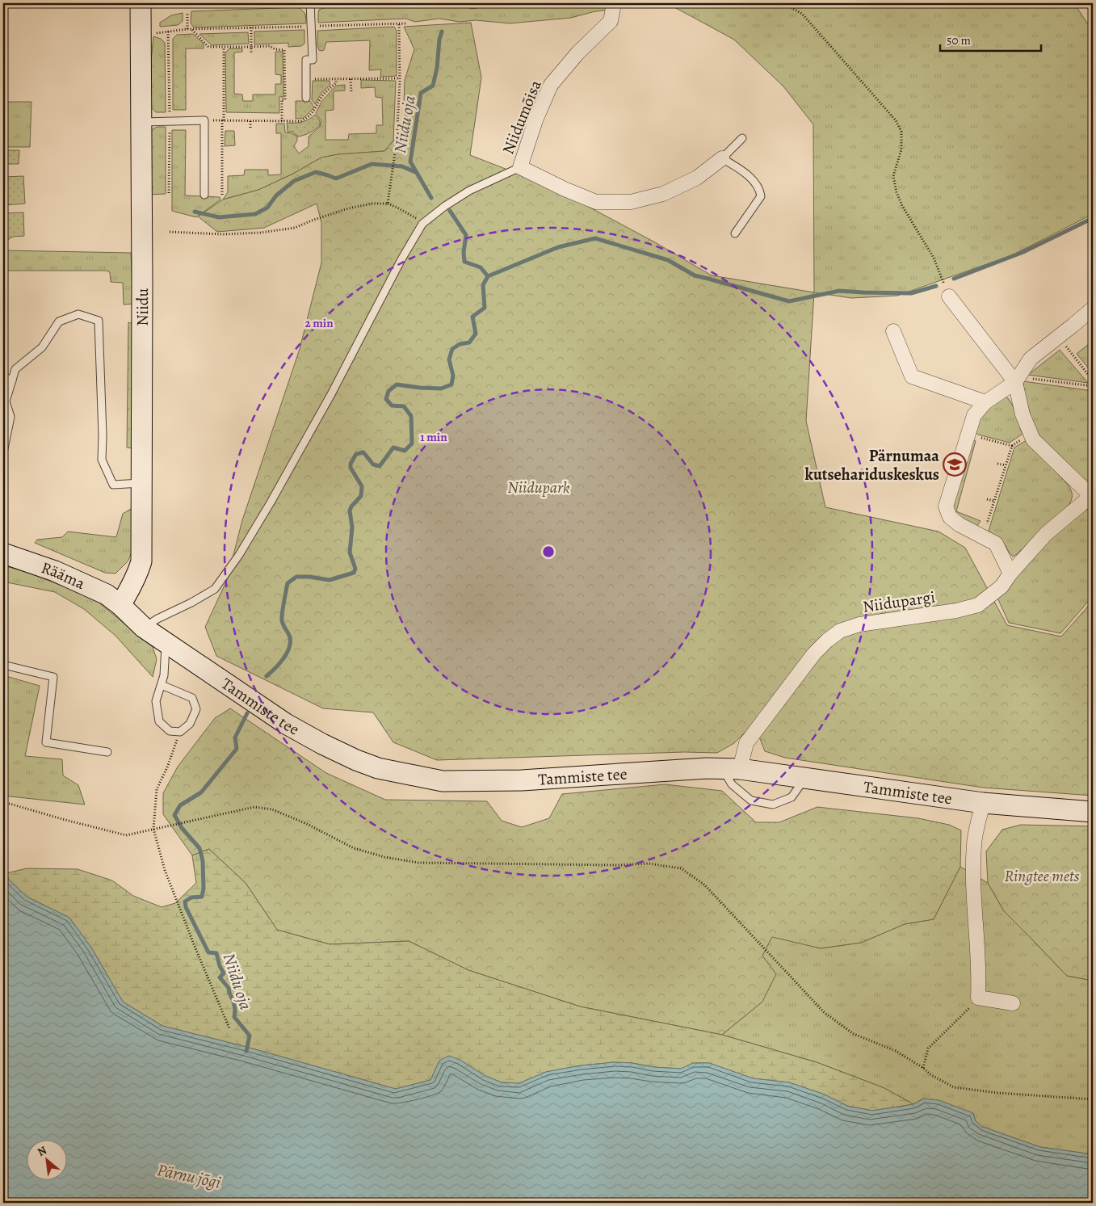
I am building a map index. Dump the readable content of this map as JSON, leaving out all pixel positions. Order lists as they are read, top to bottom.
{
  "streets": {
    "main road": ["Niidu", "Rääma", "Tammiste tee"],
    "street": ["Niidumõisa", "Niidupargi"]
  },
  "crossings": [
    ["Niidu", "Rääma"],
    ["Niidu", "Tammiste tee"],
    ["Rääma", "Tammiste tee"],
    ["Niidupargi", "Tammiste tee"]
  ],
  "water": ["Niidu oja", "Pärnu jõgi"],
  "parks": ["Niidupark", "Ringtee mets"],
  "places": {
    "school or university": ["Pärnumaa kutsehariduskeskus"]
  },
  "scale_bar": "50 m",
  "north": "top left",
  "rings": ["2 min", "1 min"]
}
